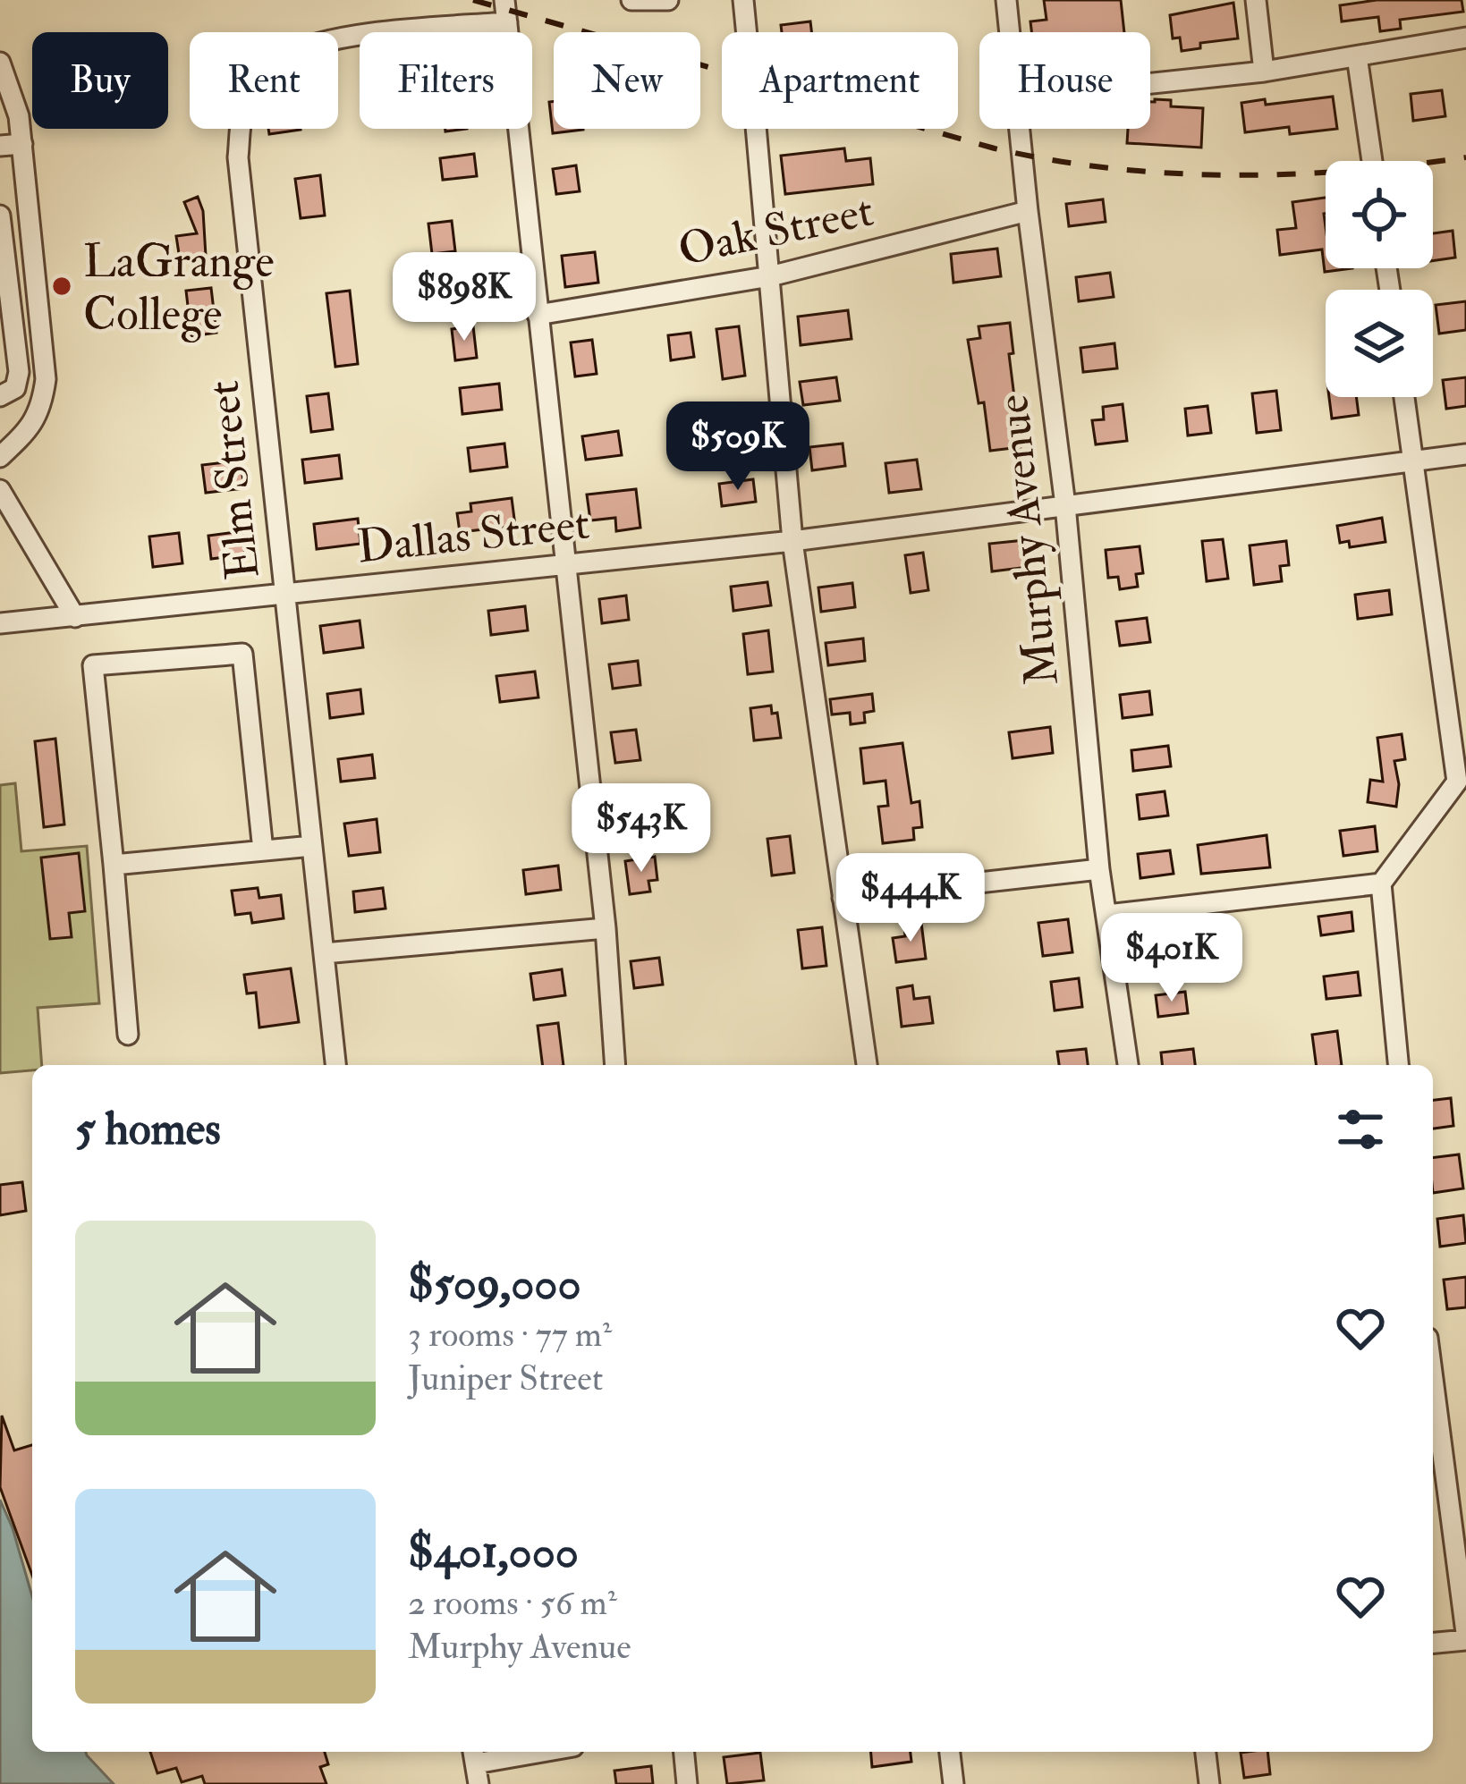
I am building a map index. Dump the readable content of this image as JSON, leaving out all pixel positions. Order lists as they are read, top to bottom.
{
  "streets": {
    "street": [
      "Oak Street",
      "Elm Street",
      "Dallas Street",
      "Murphy Avenue"
    ]
  },
  "crossings": [
    ["Oak Street", "Murphy Avenue"],
    ["Elm Street", "Dallas Street"],
    ["Dallas Street", "Murphy Avenue"]
  ],
  "places": ["LaGrange College"],
  "page": {
    "chip": [
      "Buy",
      "Rent",
      "Filters",
      "New",
      "Apartment",
      "House"
    ],
    "price": [
      "$898K",
      "$509K",
      "$543K",
      "$444K",
      "$401K"
    ],
    "heading": "5 homes",
    "list": [
      {
        "name": "$509,000",
        "note": "3 rooms · 77 m² · Juniper Street"
      },
      {
        "name": "$401,000",
        "note": "2 rooms · 56 m² · Murphy Avenue"
      }
    ]
  }
}
